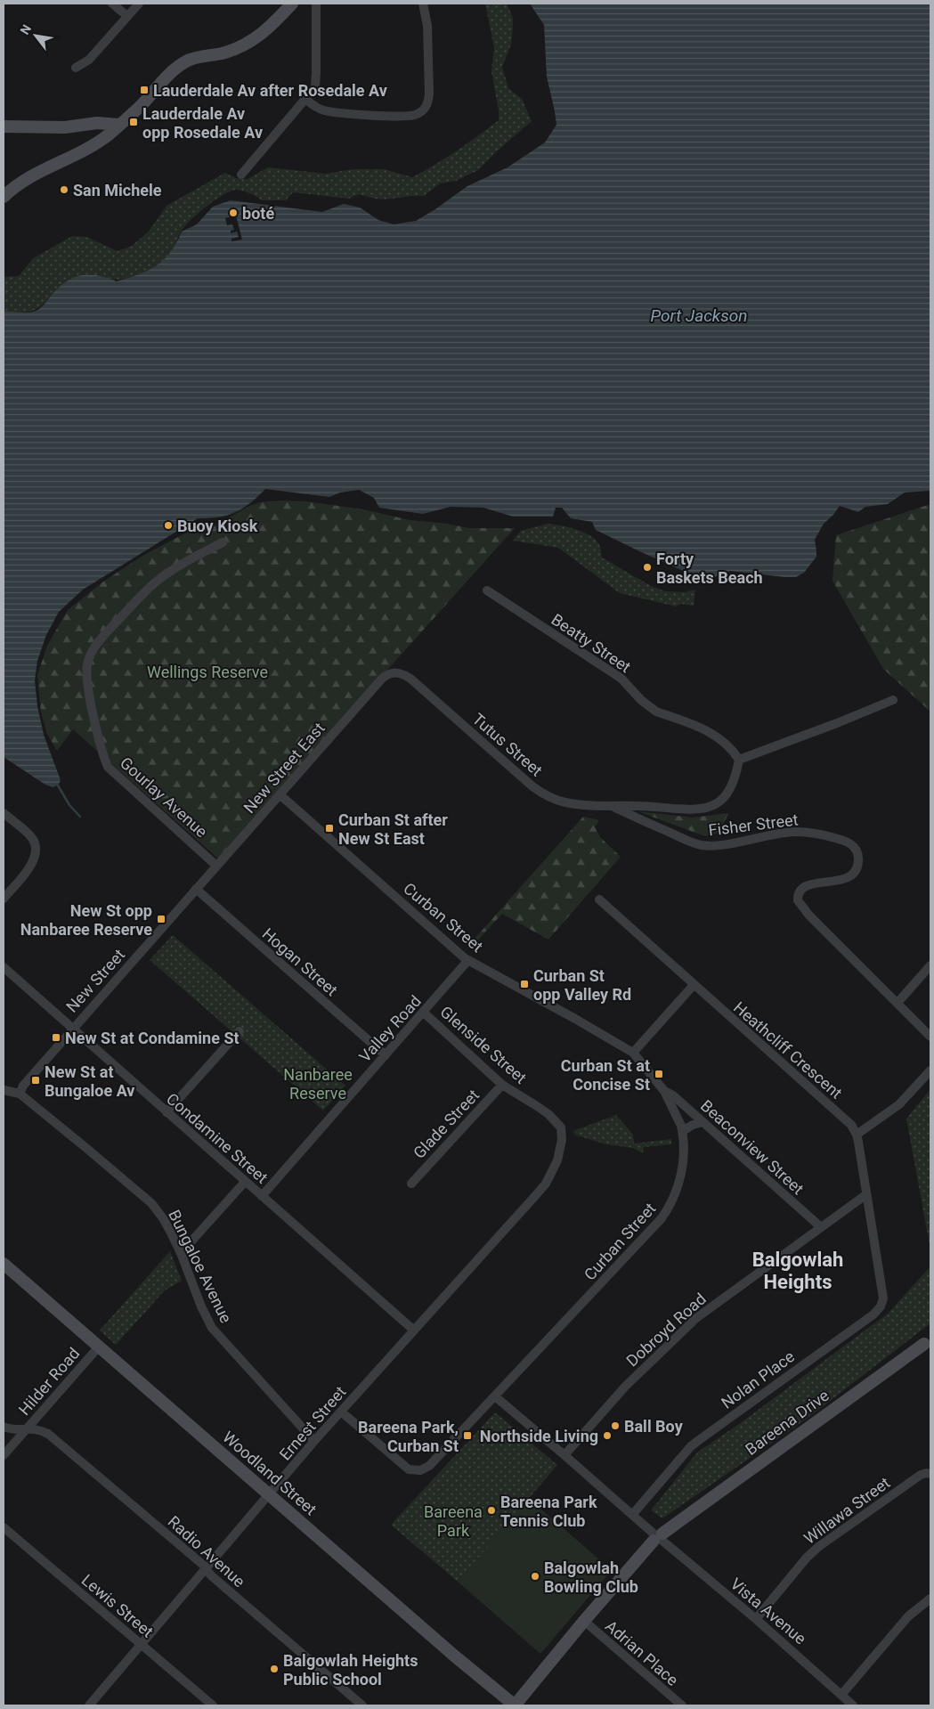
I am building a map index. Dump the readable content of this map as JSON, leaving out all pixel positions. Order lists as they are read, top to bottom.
{
  "streets": {
    "street": [
      "Beatty Street",
      "Tutus Street",
      "New Street East",
      "Gourlay Avenue",
      "Fisher Street",
      "Curban Street",
      "Hogan Street",
      "New Street",
      "Valley Road",
      "Glenside Street",
      "Heathcliff Crescent",
      "Glade Street",
      "Condamine Street",
      "Beaconview Street",
      "Bungaloe Avenue",
      "Dobroyd Road",
      "Nolan Place",
      "Hilder Road",
      "Bareena Drive",
      "Ernest Street",
      "Woodland Street",
      "Willawa Street",
      "Radio Avenue",
      "Lewis Street",
      "Vista Avenue",
      "Adrian Place"
    ]
  },
  "crossings": [
    ["Tutus Street", "New Street East"],
    ["Tutus Street", "Fisher Street"],
    ["New Street East", "Gourlay Avenue"],
    ["New Street East", "Curban Street"],
    ["New Street East", "Hogan Street"],
    ["New Street East", "New Street"],
    ["Curban Street", "Valley Road"],
    ["Curban Street", "Beaconview Street"],
    ["Curban Street", "Ernest Street"],
    ["Curban Street", "Vista Avenue"],
    ["Hogan Street", "New Street"],
    ["Hogan Street", "Valley Road"],
    ["New Street", "Condamine Street"],
    ["New Street", "Bungaloe Avenue"],
    ["Valley Road", "Glenside Street"],
    ["Valley Road", "Condamine Street"],
    ["Glenside Street", "Glade Street"],
    ["Glenside Street", "Ernest Street"],
    ["Heathcliff Crescent", "Dobroyd Road"],
    ["Heathcliff Crescent", "Nolan Place"],
    ["Condamine Street", "Ernest Street"],
    ["Beaconview Street", "Dobroyd Road"],
    ["Bungaloe Avenue", "Ernest Street"],
    ["Dobroyd Road", "Vista Avenue"],
    ["Nolan Place", "Vista Avenue"],
    ["Hilder Road", "Woodland Street"],
    ["Hilder Road", "Radio Avenue"],
    ["Bareena Drive", "Woodland Street"],
    ["Bareena Drive", "Vista Avenue"],
    ["Bareena Drive", "Adrian Place"],
    ["Ernest Street", "Woodland Street"],
    ["Ernest Street", "Radio Avenue"],
    ["Ernest Street", "Lewis Street"],
    ["Willawa Street", "Vista Avenue"]
  ],
  "districts": ["Balgowlah Heights"],
  "water": ["Port Jackson"],
  "parks": ["Wellings Reserve", "Nanbaree Reserve", "Bareena Park"],
  "places": {
    "transit": [
      "Lauderdale Av after Rosedale Av",
      "Lauderdale Av opp Rosedale Av",
      "Curban St after New St East",
      "New St opp Nanbaree Reserve",
      "Curban St opp Valley Rd",
      "New St at Condamine St",
      "Curban St at Concise St",
      "New St at Bungaloe Av",
      "Bareena Park, Curban St"
    ],
    "other": [
      "San Michele",
      "boté",
      "Buoy Kiosk",
      "Forty Baskets Beach",
      "Ball Boy",
      "Northside Living",
      "Bareena Park Tennis Club",
      "Balgowlah Bowling Club",
      "Balgowlah Heights Public School"
    ]
  },
  "north": "top left"
}
